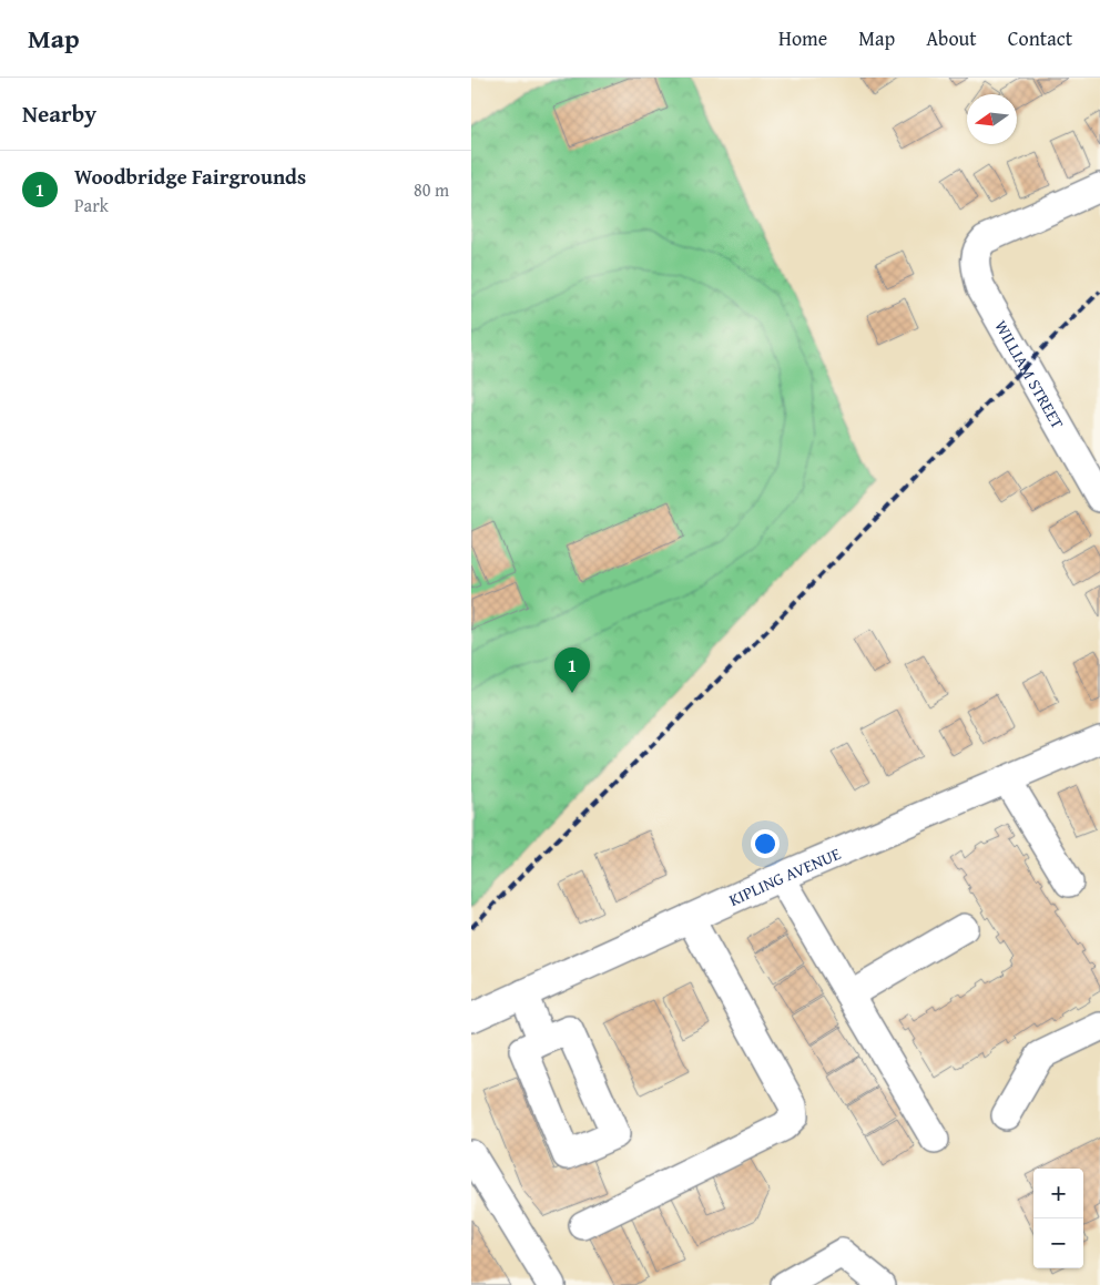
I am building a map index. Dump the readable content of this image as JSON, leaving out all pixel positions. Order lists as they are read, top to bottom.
{
  "streets": {
    "street": ["WILLIAM STREET", "KIPLING AVENUE"]
  },
  "north": "left",
  "page": {
    "header": "Map",
    "nav": [
      "Home",
      "Map",
      "About",
      "Contact"
    ],
    "heading": "Nearby",
    "list": [
      {
        "mark": "1",
        "name": "Woodbridge Fairgrounds",
        "note": "Park",
        "value": "80 m"
      }
    ],
    "pins": "1",
    "map_buttons": ["+", "−"]
  }
}
